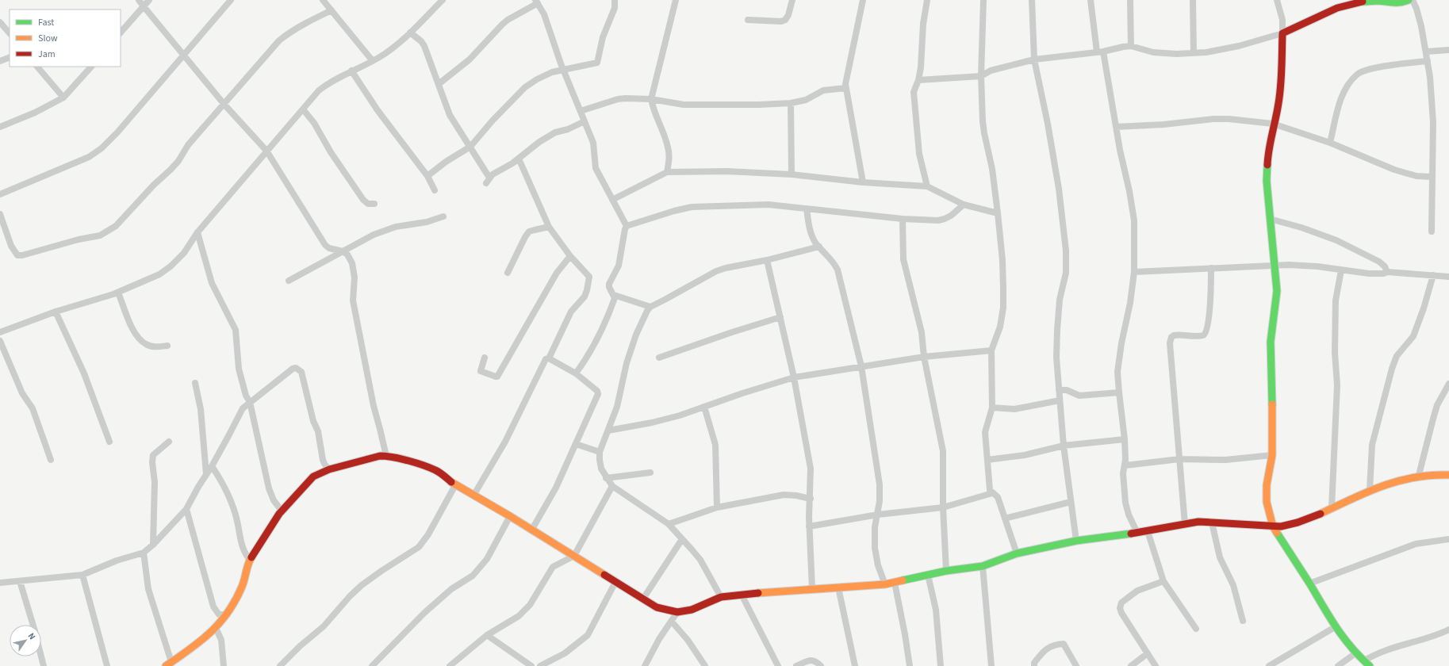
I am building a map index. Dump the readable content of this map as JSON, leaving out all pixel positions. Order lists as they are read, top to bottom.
{
  "legend": ["Fast", "Slow", "Jam"],
  "north": "top right"
}
